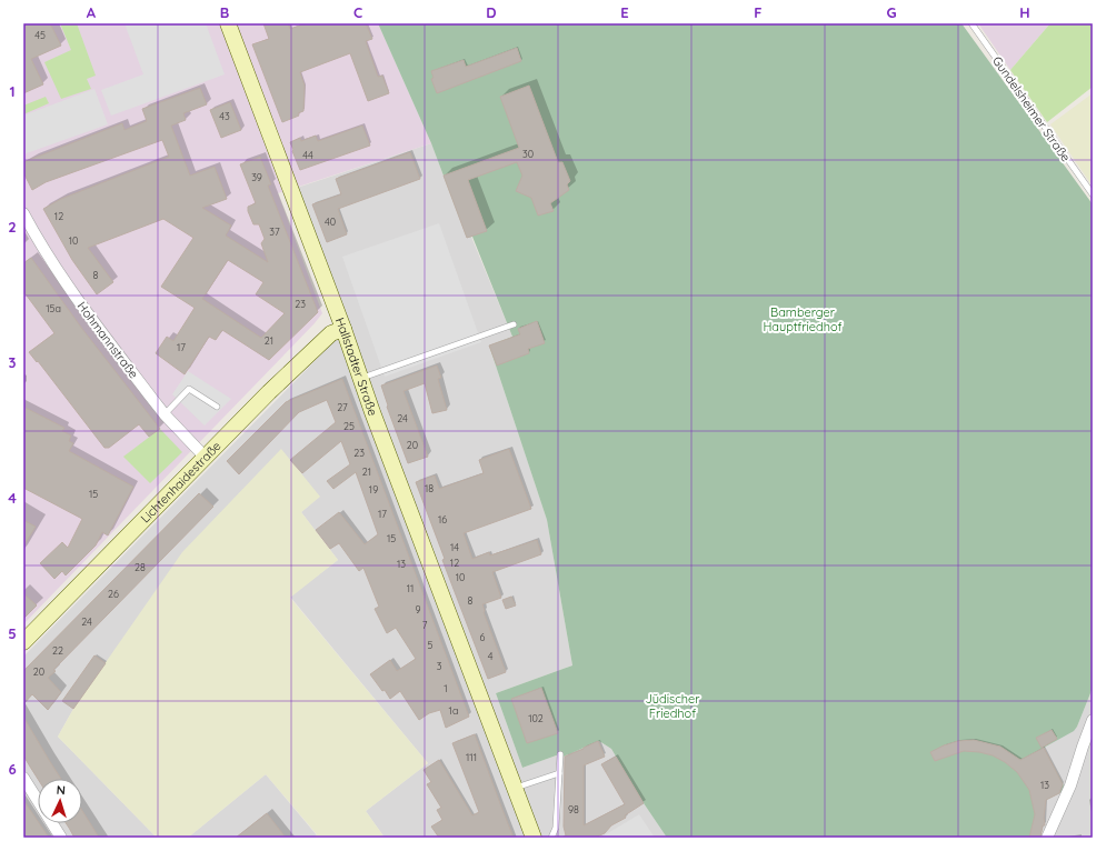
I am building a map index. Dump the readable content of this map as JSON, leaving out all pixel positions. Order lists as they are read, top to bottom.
{
  "streets": {
    "main road": ["Hallstadter Straße", "Lichtenhaidestraße"],
    "street": ["Hohmannstraße"],
    "lane": ["Gundelsheimer Straße"]
  },
  "crossings": [
    ["Hohmannstraße", "Lichtenhaidestraße"],
    ["Hallstadter Straße", "Lichtenhaidestraße"]
  ],
  "parks": ["Bamberger Hauptfriedhof", "Jüdischer Friedhof"],
  "house_numbers": [
    "45",
    "43",
    "30",
    "44",
    "39",
    "12",
    "40",
    "37",
    "10",
    "8",
    "23",
    "15a",
    "21",
    "17",
    "27",
    "24",
    "25",
    "20",
    "23",
    "21",
    "18",
    "19",
    "15",
    "17",
    "16",
    "15",
    "14",
    "12",
    "13",
    "28",
    "10",
    "11",
    "26",
    "8",
    "9",
    "24",
    "7",
    "6",
    "5",
    "22",
    "4",
    "3",
    "20",
    "1",
    "1a",
    "102",
    "111",
    "13",
    "98"
  ],
  "north": "top",
  "grid": {
    "columns": [
      "A",
      "B",
      "C",
      "D",
      "E",
      "F",
      "G",
      "H"
    ],
    "rows": [
      "1",
      "2",
      "3",
      "4",
      "5",
      "6"
    ]
  }
}
